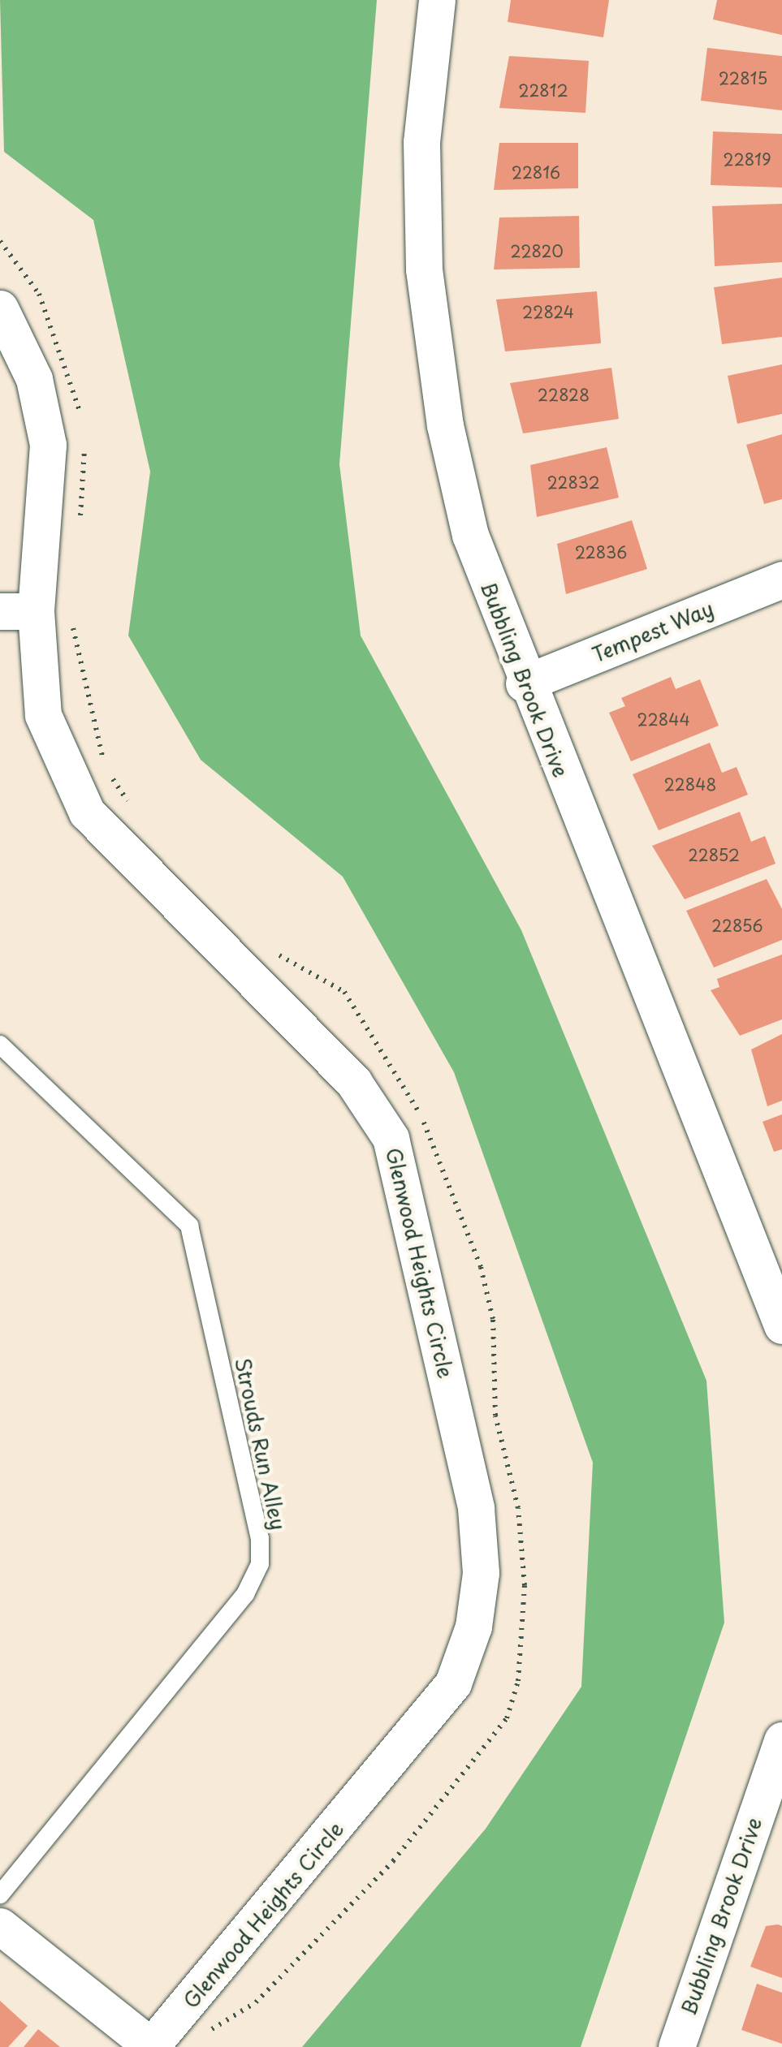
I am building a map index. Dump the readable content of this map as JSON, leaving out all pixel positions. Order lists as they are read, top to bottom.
{
  "streets": {
    "street": ["Tempest Way", "Bubbling Brook Drive", "Glenwood Heights Circle"],
    "lane": ["Strouds Run Alley"]
  },
  "crossings": [
    ["Tempest Way", "Bubbling Brook Drive"]
  ],
  "house_numbers": [
    "22815",
    "22812",
    "22819",
    "22816",
    "22820",
    "22824",
    "22828",
    "22832",
    "22836",
    "22844",
    "22848",
    "22852",
    "22856"
  ]
}
